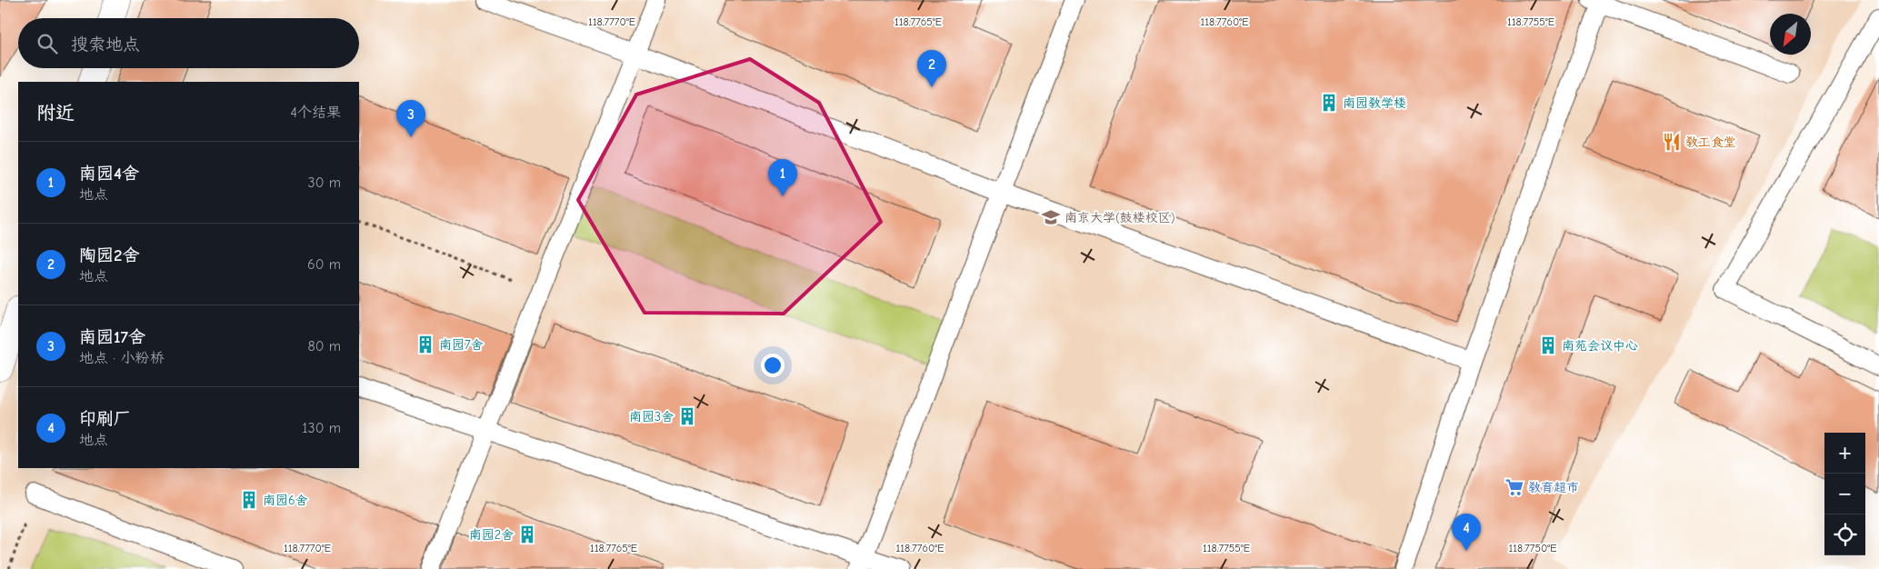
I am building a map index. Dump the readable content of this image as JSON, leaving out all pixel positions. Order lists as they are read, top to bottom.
{
  "places": {
    "building": [
      "南园教学楼",
      "南园7舍",
      "南苑会议中心",
      "南园3舍",
      "南园6舍",
      "南园2舍"
    ],
    "restaurant": ["教工食堂"],
    "school or university": ["南京大学(鼓楼校区)"],
    "supermarket": ["教育超市"]
  },
  "north": "bottom left",
  "page": {
    "search": "搜索地点",
    "pins": [
      "2",
      "3",
      "1",
      "4"
    ],
    "heading": ["附近", "4个结果"],
    "list": [
      {
        "mark": "1",
        "name": "南园4舍",
        "note": "地点",
        "value": "30 m"
      },
      {
        "mark": "2",
        "name": "陶园2舍",
        "note": "地点",
        "value": "60 m"
      },
      {
        "mark": "3",
        "name": "南园17舍",
        "note": "地点 · 小粉桥",
        "value": "80 m"
      },
      {
        "mark": "4",
        "name": "印刷厂",
        "note": "地点",
        "value": "130 m"
      }
    ],
    "map_buttons": ["+", "−"]
  },
  "coordinates": [
    "118.7770°E",
    "118.7765°E",
    "118.7760°E",
    "118.7755°E",
    "118.7750°E"
  ]
}
